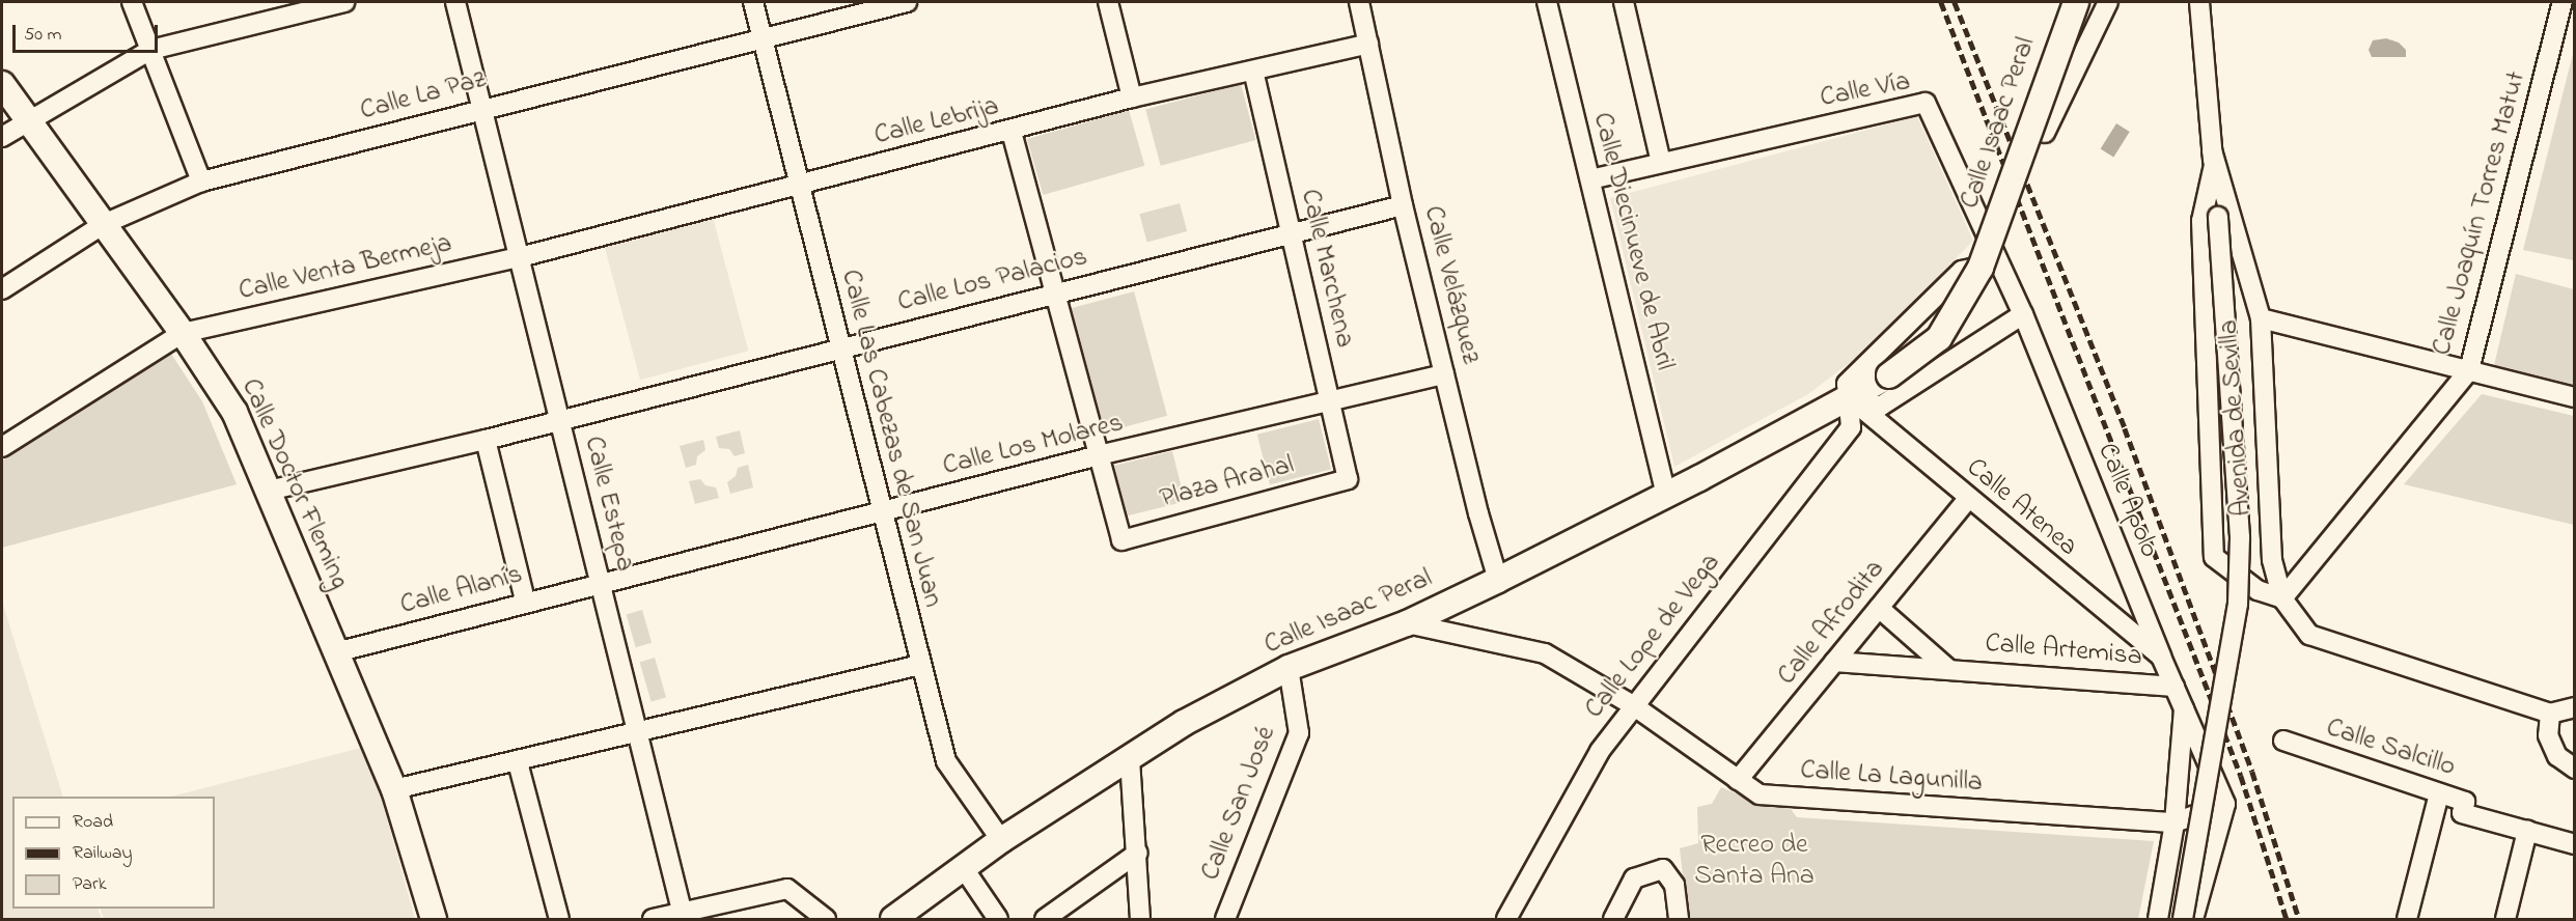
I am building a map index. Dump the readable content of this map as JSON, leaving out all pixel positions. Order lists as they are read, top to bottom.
{
  "streets": {
    "main road": ["Calle Isaac Peral", "Calle Doctor Fleming"],
    "street": [
      "Calle Vía",
      "Calle La Paz",
      "Calle Lebrija",
      "Calle Joaquín Torres Matut",
      "Calle Diecinueve de Abril",
      "Calle Venta Bermeja",
      "Calle Marchena",
      "Calle Los Palacios",
      "Calle Velázquez",
      "Avenida de Sevilla",
      "Calle Las Cabezas de San Juan",
      "Calle Los Molares",
      "Plaza Arahal",
      "Calle Apolo",
      "Calle Estepa",
      "Calle Atenea",
      "Calle Alanís",
      "Calle Afrodita",
      "Calle Lope de Vega",
      "Calle Artemisa",
      "Calle Salcillo",
      "Calle La Lagunilla",
      "Calle San José"
    ]
  },
  "crossings": [
    ["Calle Vía", "Calle Diecinueve de Abril"],
    ["Calle Vía", "Calle Apolo"],
    ["Calle La Paz", "Calle Las Cabezas de San Juan"],
    ["Calle La Paz", "Calle Doctor Fleming"],
    ["Calle La Paz", "Calle Estepa"],
    ["Calle Lebrija", "Calle Venta Bermeja"],
    ["Calle Lebrija", "Calle Marchena"],
    ["Calle Lebrija", "Calle Velázquez"],
    ["Calle Lebrija", "Calle Las Cabezas de San Juan"],
    ["Calle Lebrija", "Calle Estepa"],
    ["Calle Isaac Peral", "Calle Diecinueve de Abril"],
    ["Calle Isaac Peral", "Calle Velázquez"],
    ["Calle Isaac Peral", "Calle Las Cabezas de San Juan"],
    ["Calle Isaac Peral", "Calle Atenea"],
    ["Calle Isaac Peral", "Calle Lope de Vega"],
    ["Calle Isaac Peral", "Calle La Lagunilla"],
    ["Calle Isaac Peral", "Calle San José"],
    ["Calle Joaquín Torres Matut", "Avenida de Sevilla"],
    ["Calle Venta Bermeja", "Calle Doctor Fleming"],
    ["Calle Venta Bermeja", "Calle Estepa"],
    ["Calle Marchena", "Calle Los Palacios"],
    ["Calle Marchena", "Calle Los Molares"],
    ["Calle Marchena", "Plaza Arahal"],
    ["Calle Los Palacios", "Calle Velázquez"],
    ["Calle Los Palacios", "Calle Las Cabezas de San Juan"],
    ["Calle Los Palacios", "Calle Doctor Fleming"],
    ["Calle Los Palacios", "Calle Estepa"],
    ["Calle Velázquez", "Calle Los Molares"],
    ["Calle Las Cabezas de San Juan", "Calle Los Molares"],
    ["Calle Los Molares", "Plaza Arahal"],
    ["Calle Los Molares", "Calle Estepa"],
    ["Calle Los Molares", "Calle Alanís"],
    ["Calle Doctor Fleming", "Calle Alanís"],
    ["Calle Apolo", "Calle Atenea"],
    ["Calle Apolo", "Calle Artemisa"],
    ["Calle Estepa", "Calle Alanís"],
    ["Calle Atenea", "Calle Afrodita"],
    ["Calle Atenea", "Calle Lope de Vega"],
    ["Calle Afrodita", "Calle Artemisa"],
    ["Calle Afrodita", "Calle La Lagunilla"],
    ["Calle Lope de Vega", "Calle La Lagunilla"]
  ],
  "parks": ["Recreo de Santa Ana"],
  "legend": ["Road", "Railway", "Park"],
  "scale_bar": "50 m"
}
